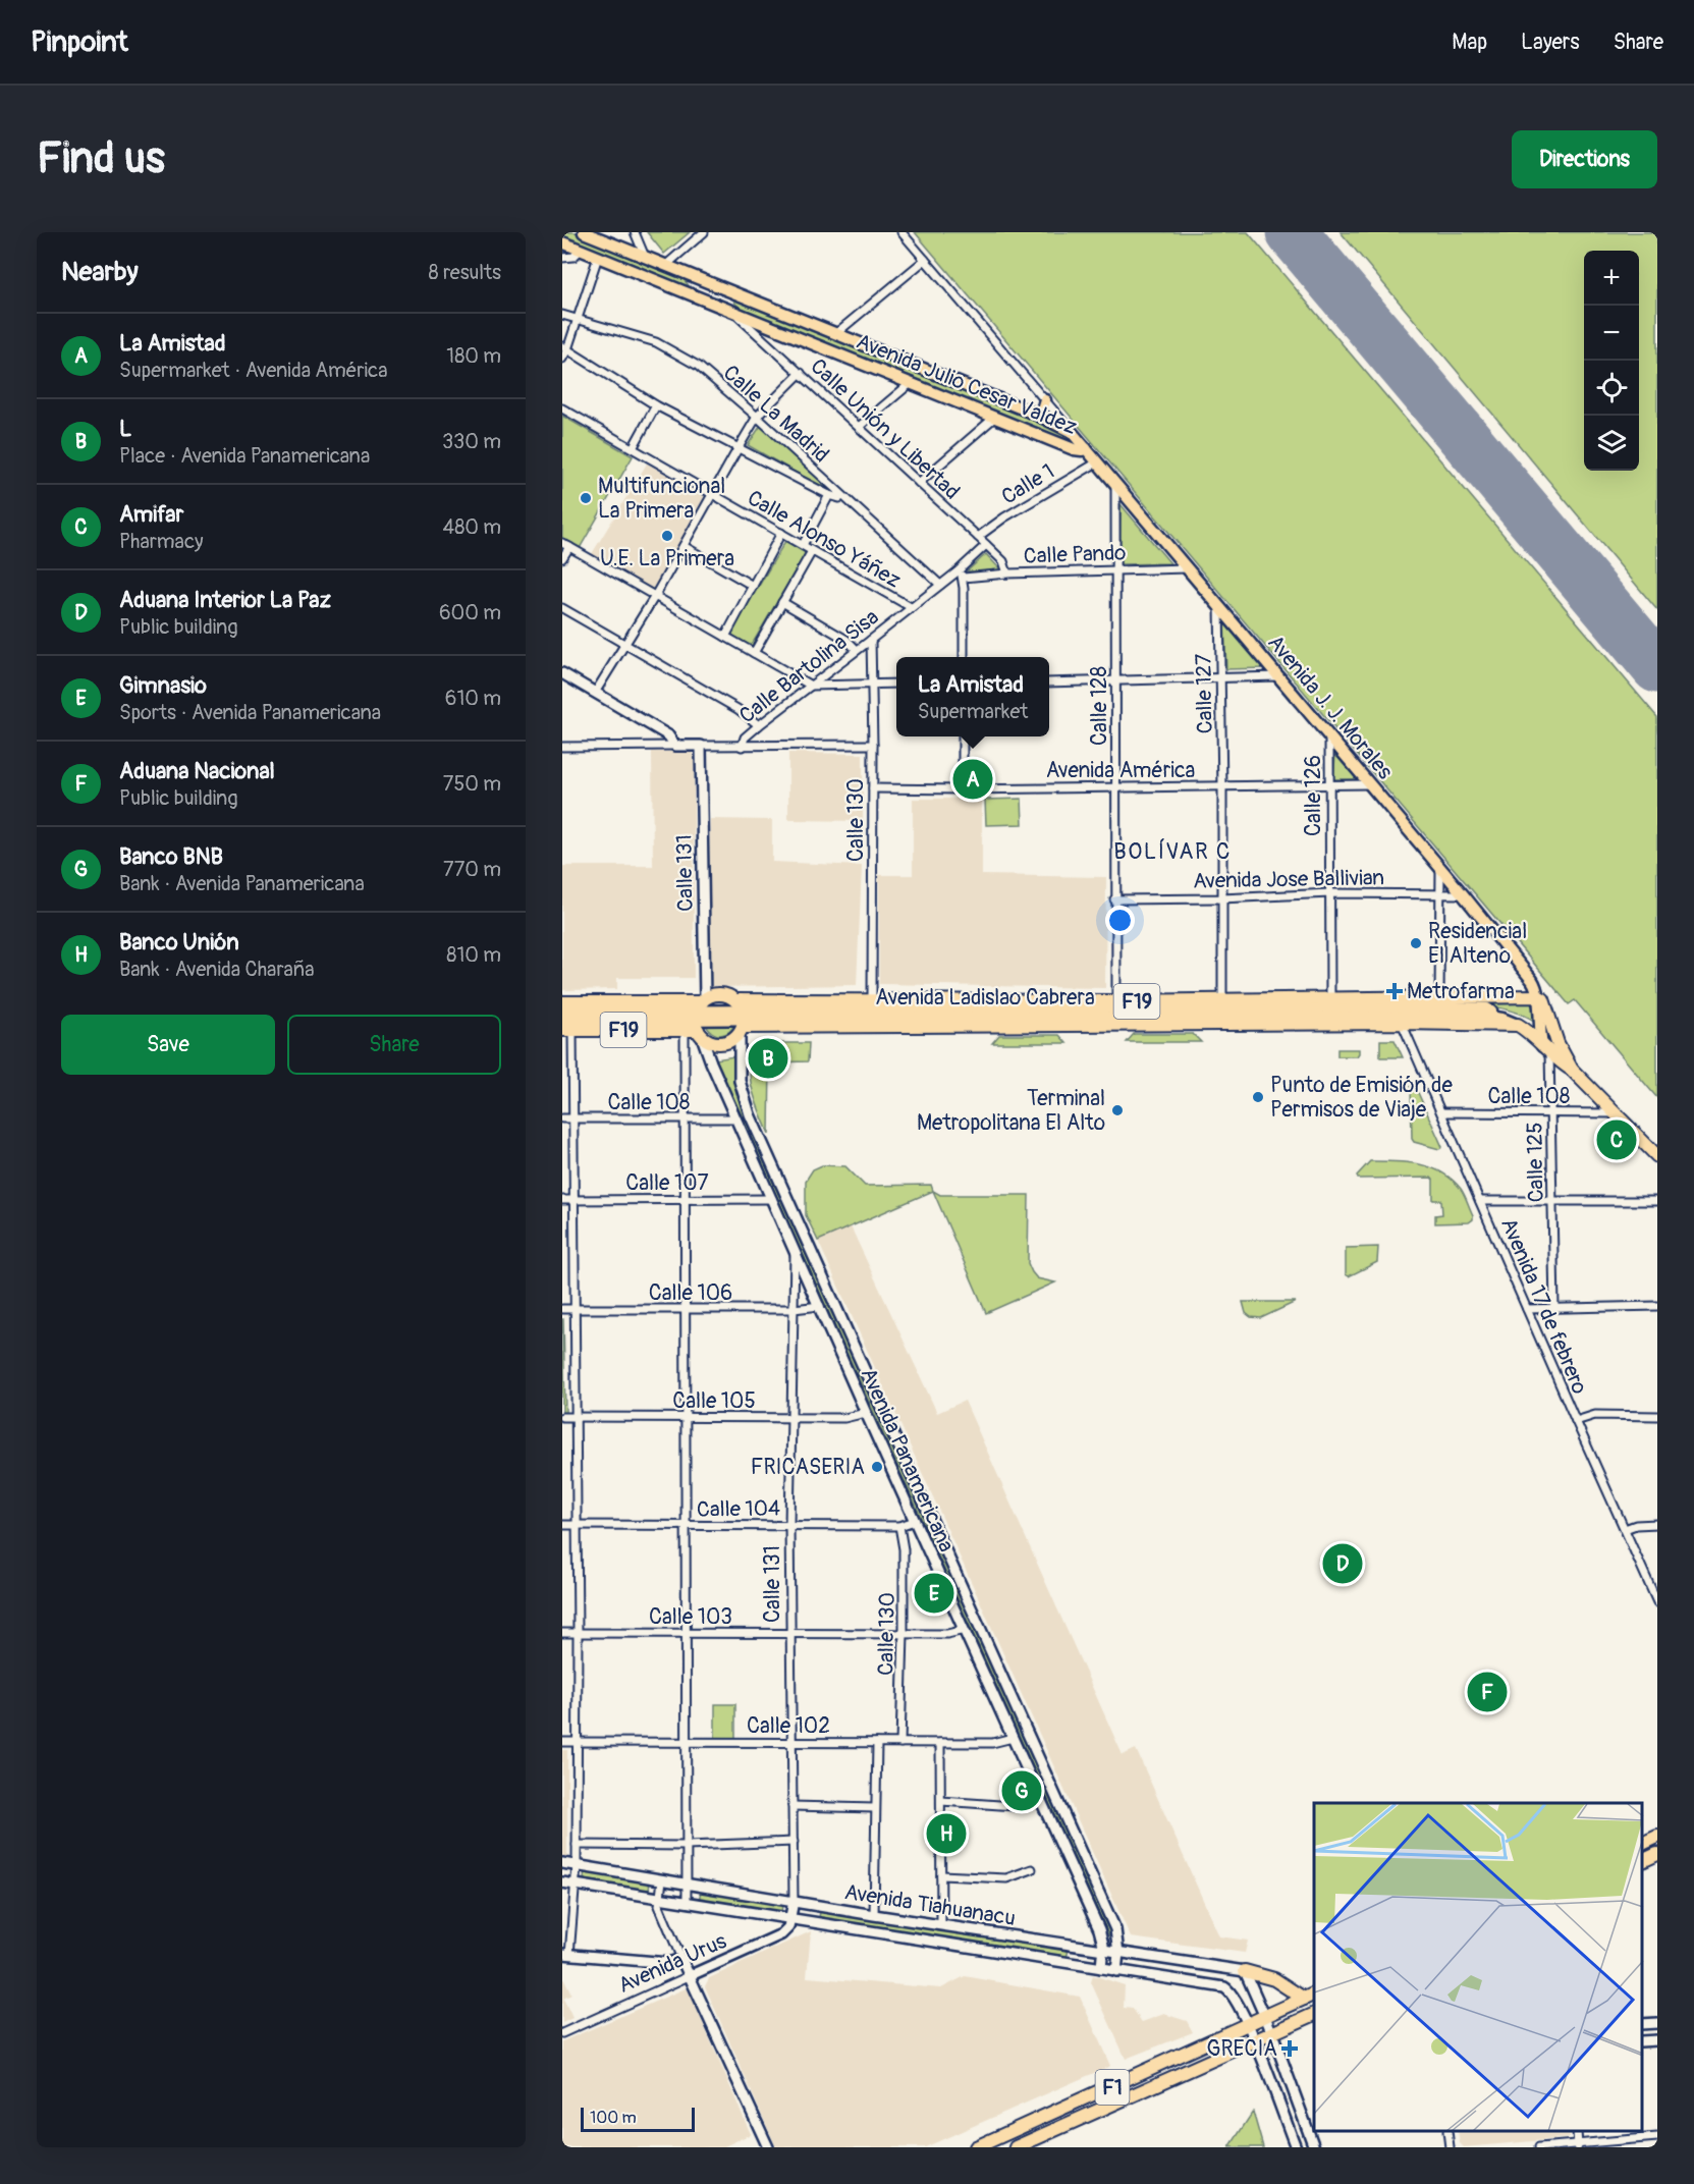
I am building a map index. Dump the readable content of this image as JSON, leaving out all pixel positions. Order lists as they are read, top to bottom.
{
  "streets": {
    "highway": ["Avenida Ladislao Cabrera", "F19", "F1"],
    "main road": [
      "Avenida Julio Cesar Valdez",
      "Avenida J. J. Morales",
      "Calle 131",
      "Avenida Panamericana",
      "Avenida Tiahuanacu",
      "Avenida Urus"
    ],
    "street": [
      "Calle La Madrid",
      "Calle Unión y Libertad",
      "Calle 1",
      "Calle Alonso Yáñez",
      "Calle Pando",
      "Calle Bartolina Sisa",
      "Calle 127",
      "Calle 128",
      "Avenida América",
      "Calle 126",
      "Calle 130",
      "Avenida Jose Ballivian",
      "Calle 108",
      "Calle 125",
      "Calle 107",
      "Calle 106",
      "Avenida 17 de febrero",
      "Calle 105",
      "Calle 104",
      "Calle 103",
      "Calle 102"
    ]
  },
  "crossings": [
    ["Avenida Julio Cesar Valdez", "Calle Unión y Libertad"],
    ["Avenida Julio Cesar Valdez", "Avenida J. J. Morales"],
    ["Calle La Madrid", "Calle Bartolina Sisa"],
    ["Calle Unión y Libertad", "Calle 1"],
    ["Calle Unión y Libertad", "Calle Pando"],
    ["Calle Unión y Libertad", "Calle Bartolina Sisa"],
    ["Calle 1", "Avenida J. J. Morales"],
    ["Calle Alonso Yáñez", "Calle Bartolina Sisa"],
    ["Calle Pando", "Calle 128"],
    ["Calle Pando", "Avenida J. J. Morales"],
    ["Calle Bartolina Sisa", "Calle 130"],
    ["Calle 127", "Avenida J. J. Morales"],
    ["Calle 127", "Avenida América"],
    ["Calle 127", "Avenida Jose Ballivian"],
    ["Calle 127", "Avenida Ladislao Cabrera"],
    ["Calle 128", "Avenida J. J. Morales"],
    ["Calle 128", "Avenida América"],
    ["Calle 128", "Avenida Jose Ballivian"],
    ["Calle 128", "Avenida Ladislao Cabrera"],
    ["Avenida J. J. Morales", "Avenida América"],
    ["Avenida J. J. Morales", "Calle 126"],
    ["Avenida J. J. Morales", "Avenida Jose Ballivian"],
    ["Avenida J. J. Morales", "Avenida Ladislao Cabrera"],
    ["Avenida América", "Calle 126"],
    ["Avenida América", "Calle 130"],
    ["Calle 126", "Avenida Jose Ballivian"],
    ["Calle 126", "Avenida Ladislao Cabrera"],
    ["Calle 130", "Avenida Ladislao Cabrera"],
    ["Calle 130", "Calle 104"],
    ["Calle 130", "Calle 103"],
    ["Calle 130", "Calle 102"],
    ["Calle 131", "Avenida Ladislao Cabrera"],
    ["Calle 131", "F19"],
    ["Calle 131", "Calle 106"],
    ["Calle 131", "Calle 105"],
    ["Calle 131", "Avenida Panamericana"],
    ["Calle 131", "Calle 104"],
    ["Calle 131", "Calle 103"],
    ["Calle 131", "Calle 102"],
    ["Calle 131", "Avenida Tiahuanacu"],
    ["Calle 131", "Avenida Urus"],
    ["Avenida Ladislao Cabrera", "F19"],
    ["Avenida Ladislao Cabrera", "Calle 108"],
    ["Avenida Ladislao Cabrera", "Calle 125"],
    ["Avenida Ladislao Cabrera", "Avenida 17 de febrero"],
    ["Avenida Ladislao Cabrera", "Avenida Panamericana"],
    ["F19", "Avenida Panamericana"],
    ["Calle 108", "Calle 125"],
    ["Calle 108", "Avenida 17 de febrero"],
    ["Calle 108", "Avenida Panamericana"],
    ["Calle 107", "Avenida Panamericana"],
    ["Calle 106", "Avenida Panamericana"],
    ["Calle 105", "Avenida Panamericana"],
    ["Avenida Panamericana", "Calle 104"],
    ["Avenida Panamericana", "Calle 103"],
    ["Avenida Panamericana", "Calle 102"],
    ["Avenida Panamericana", "Avenida Tiahuanacu"],
    ["Avenida Tiahuanacu", "Avenida Urus"],
    ["Avenida Tiahuanacu", "F1"]
  ],
  "districts": ["BOLÍVAR C"],
  "places": {
    "other": [
      "Multifuncional La Primera",
      "U.E. La Primera",
      "Residencial El Alteno",
      "Punto de Emisión de Permisos de Viaje",
      "Terminal Metropolitana El Alto",
      "FRICASERIA"
    ],
    "health": ["Metrofarma", "GRECIA"]
  },
  "scale_bar": "100 m",
  "page": {
    "header": "Pinpoint",
    "nav": ["Map", "Layers", "Share"],
    "buttons": [
      "Directions",
      ["Save", "Share"]
    ],
    "title": "Find us",
    "heading": ["Nearby", "8 results"],
    "map_buttons": ["+", "−"],
    "list": [
      {
        "mark": "A",
        "name": "La Amistad",
        "note": "Supermarket · Avenida América",
        "value": "180 m"
      },
      {
        "mark": "B",
        "name": "L",
        "note": "Place · Avenida Panamericana",
        "value": "330 m"
      },
      {
        "mark": "C",
        "name": "Amifar",
        "note": "Pharmacy",
        "value": "480 m"
      },
      {
        "mark": "D",
        "name": "Aduana Interior La Paz",
        "note": "Public building",
        "value": "600 m"
      },
      {
        "mark": "E",
        "name": "Gimnasio",
        "note": "Sports · Avenida Panamericana",
        "value": "610 m"
      },
      {
        "mark": "F",
        "name": "Aduana Nacional",
        "note": "Public building",
        "value": "750 m"
      },
      {
        "mark": "G",
        "name": "Banco BNB",
        "note": "Bank · Avenida Panamericana",
        "value": "770 m"
      },
      {
        "mark": "H",
        "name": "Banco Unión",
        "note": "Bank · Avenida Charaña",
        "value": "810 m"
      }
    ],
    "popup": ["La Amistad", "Supermarket"],
    "pins": [
      "A",
      "B",
      "C",
      "D",
      "E",
      "F",
      "G",
      "H"
    ],
    "scale": "100 m"
  }
}
